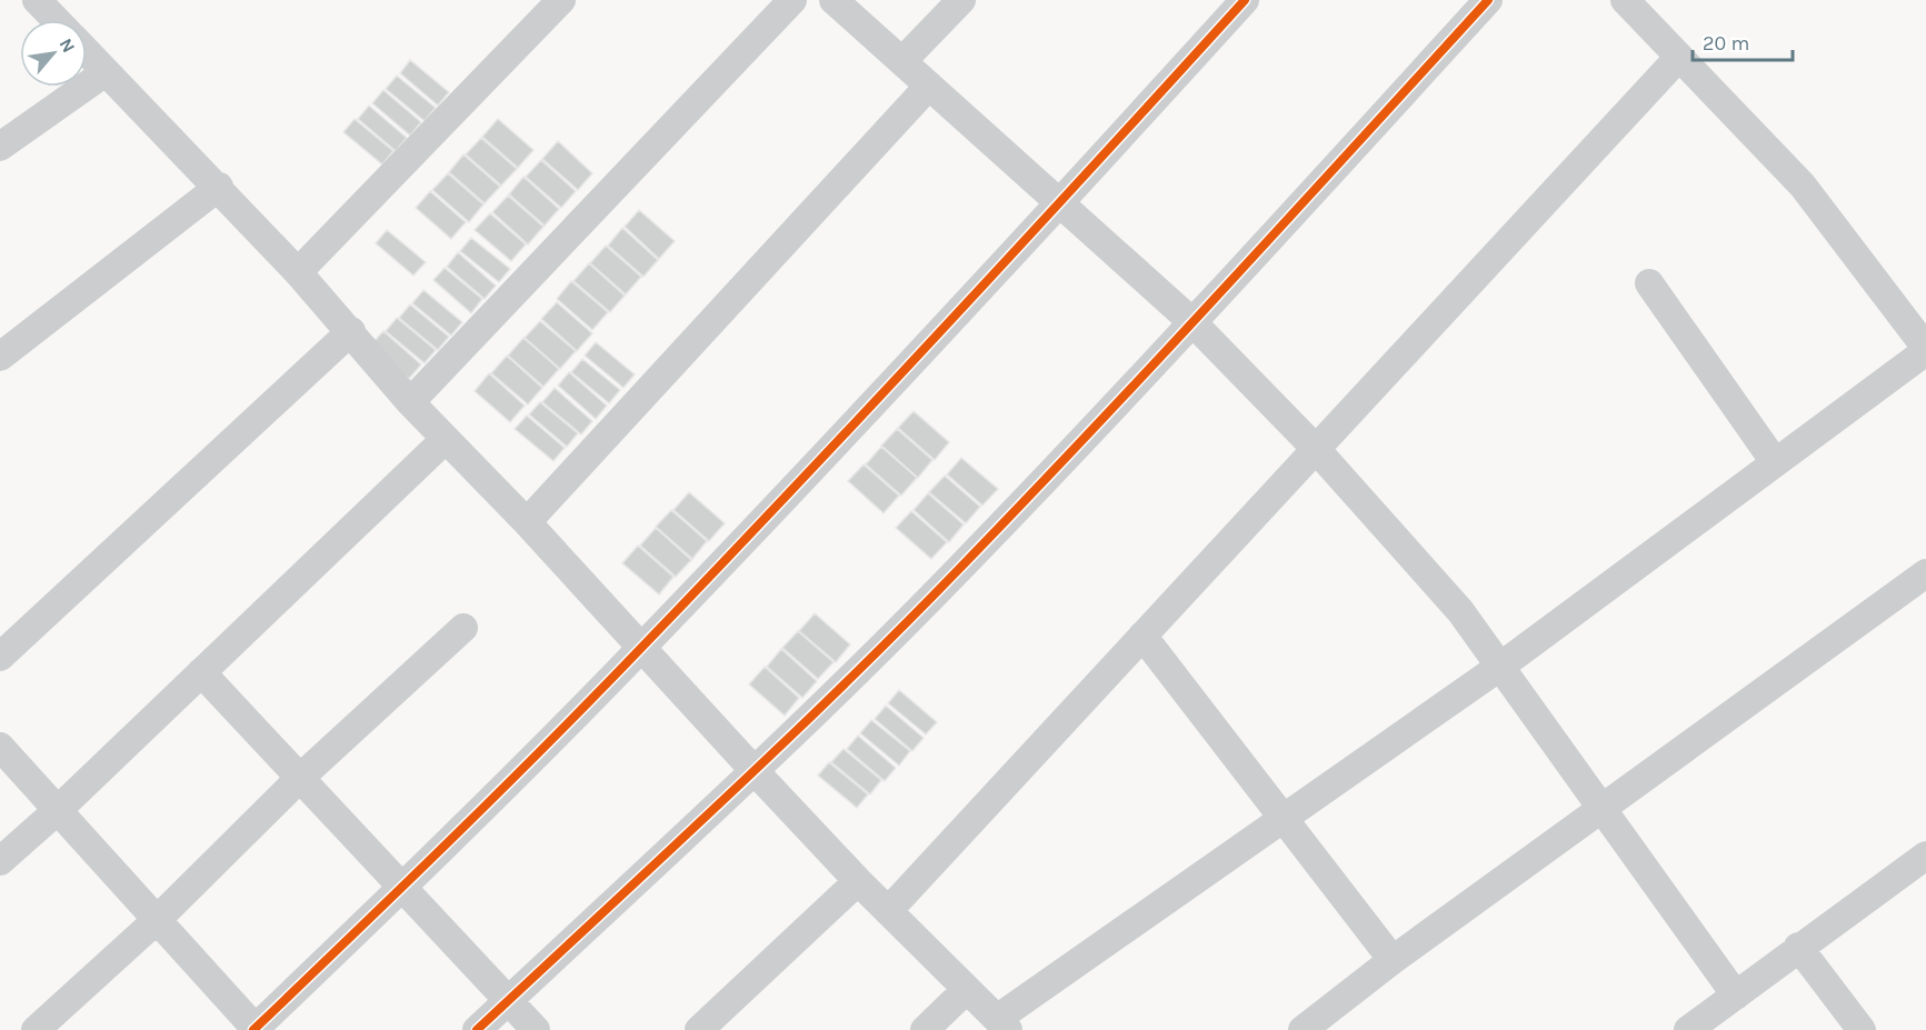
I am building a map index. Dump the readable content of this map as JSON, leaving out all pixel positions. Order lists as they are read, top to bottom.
{
  "scale_bar": "20 m",
  "north": "top right"
}
